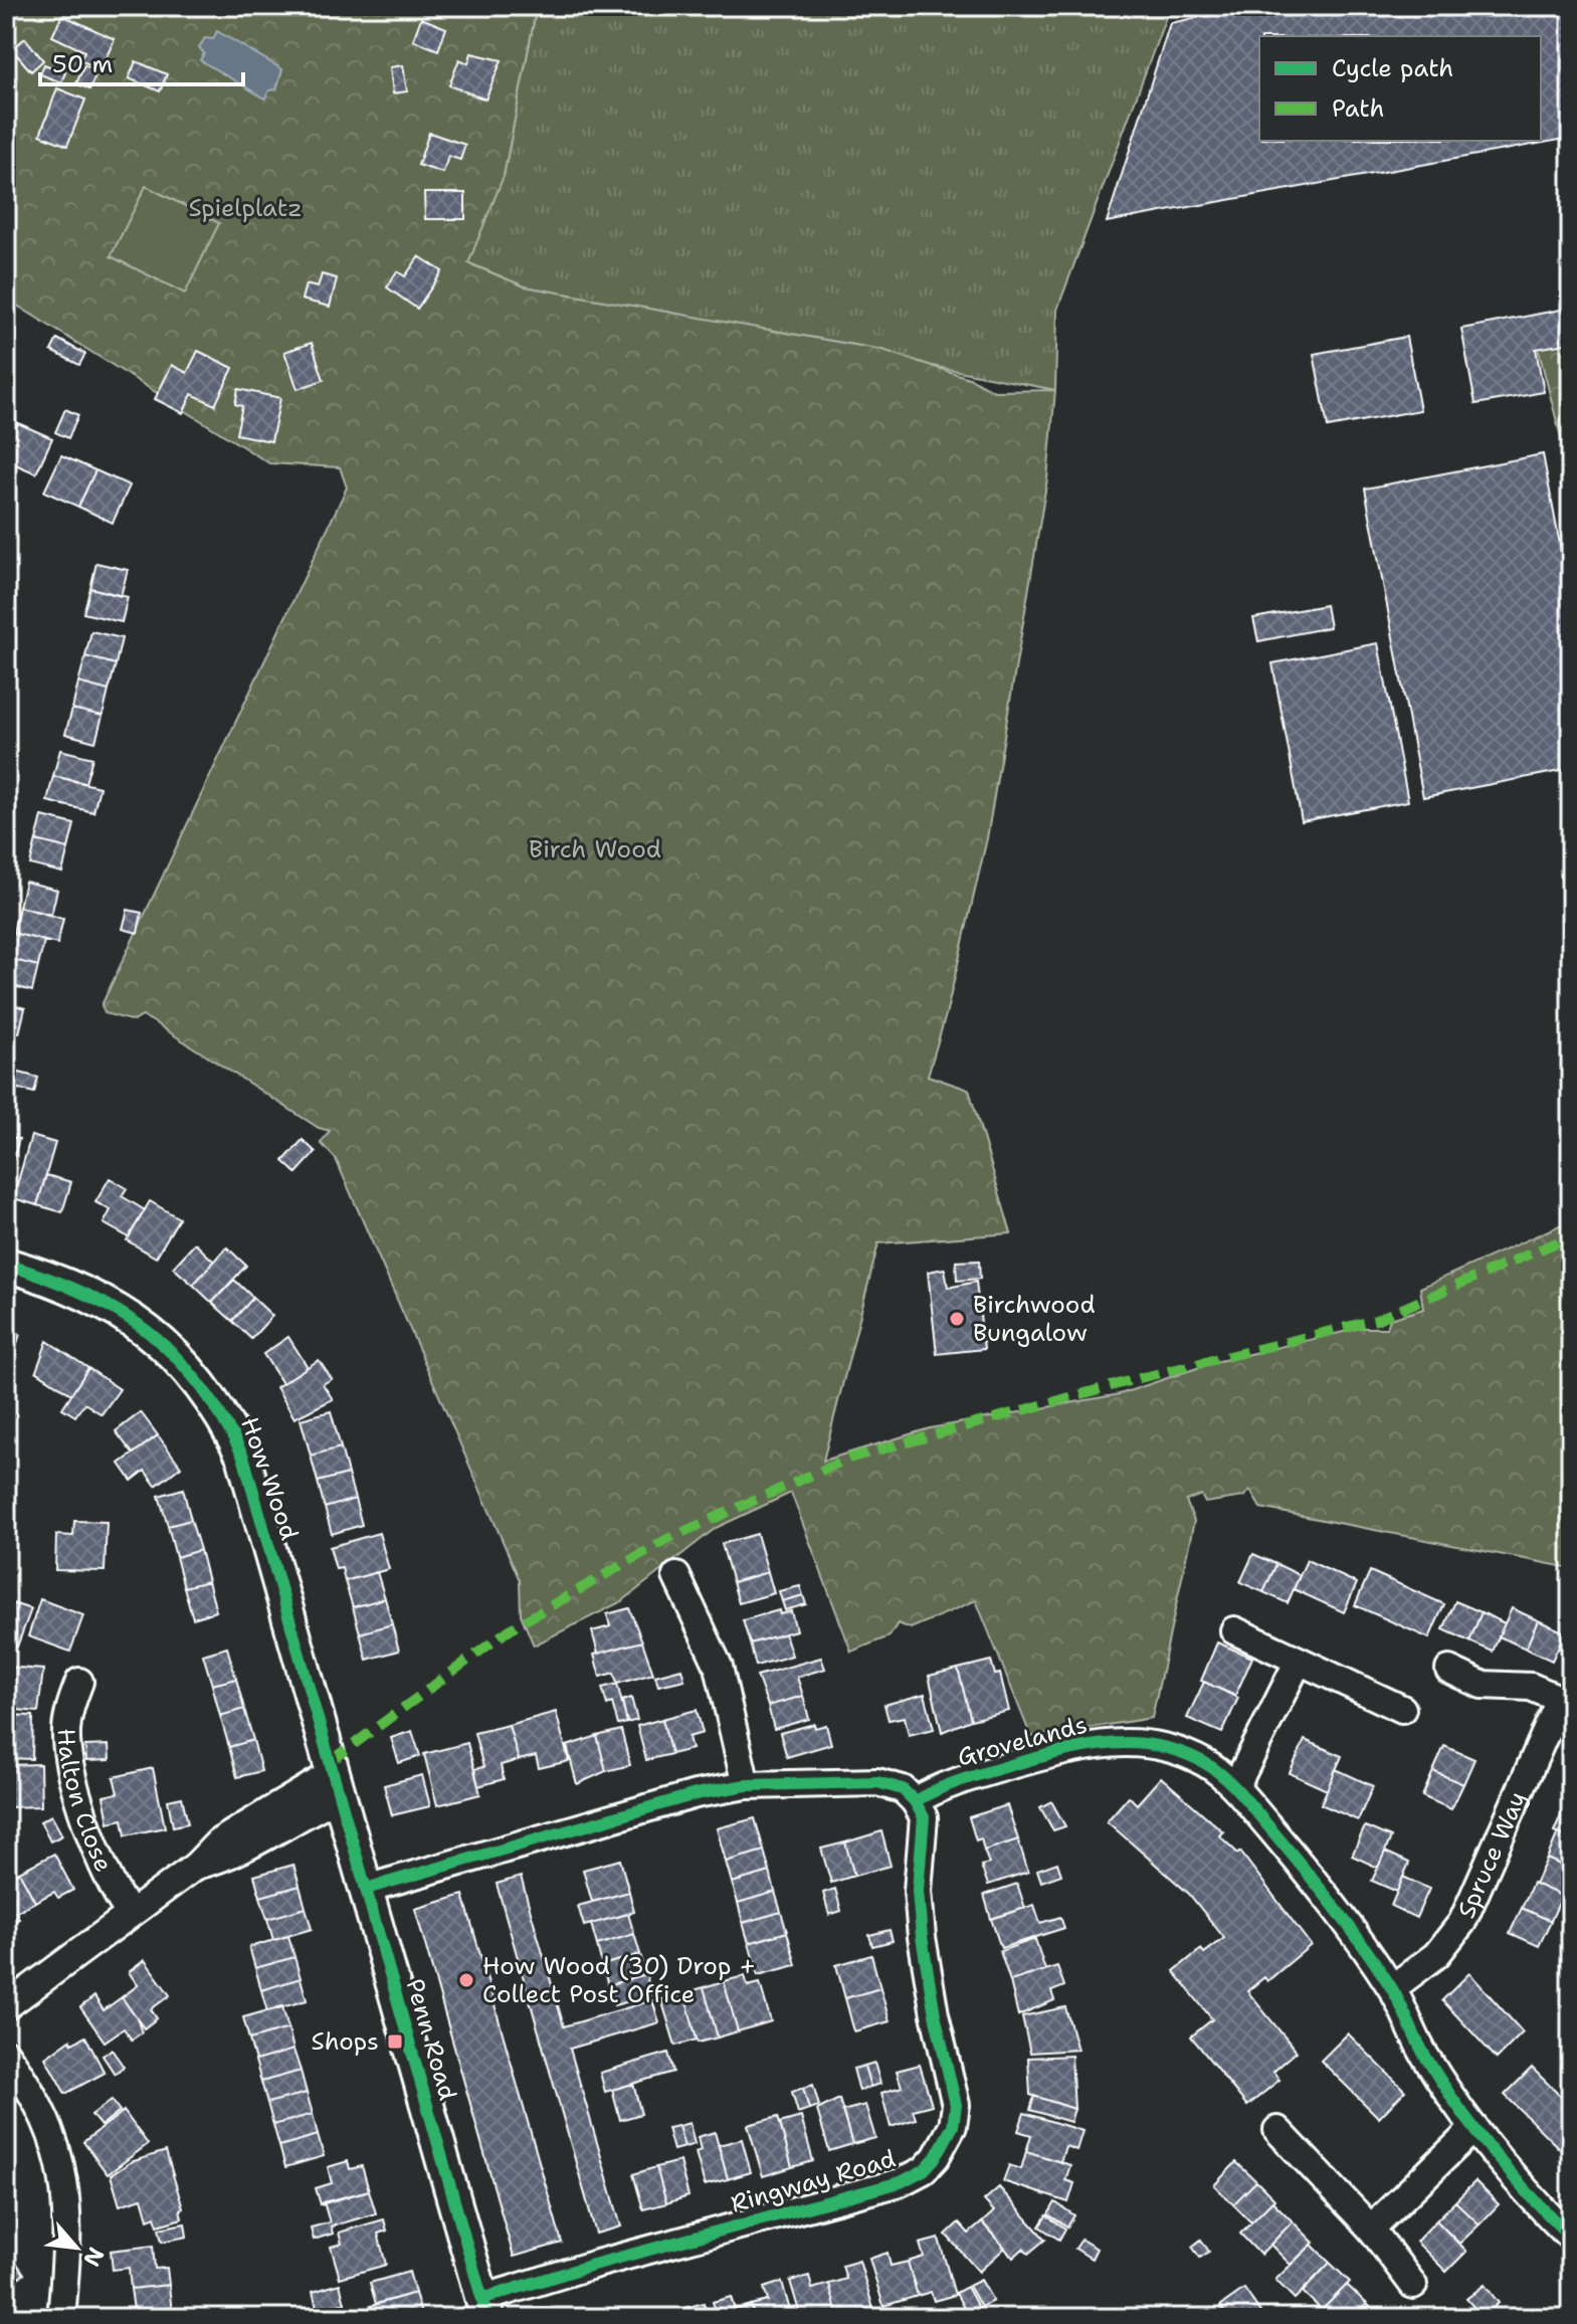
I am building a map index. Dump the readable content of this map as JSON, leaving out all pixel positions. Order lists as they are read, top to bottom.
{
  "streets": {
    "street": [
      "How Wood",
      "Grovelands",
      "Halton Close",
      "Spruce Way",
      "Penn Road",
      "Ringway Road"
    ]
  },
  "crossings": [
    ["How Wood", "Penn Road"],
    ["Grovelands", "Spruce Way"],
    ["Grovelands", "Ringway Road"],
    ["Penn Road", "Ringway Road"]
  ],
  "parks": ["Spielplatz", "Birch Wood"],
  "places": {
    "other": ["Birchwood Bungalow", "How Wood (30) Drop + Collect Post Office"],
    "transit": ["Shops"]
  },
  "legend": ["Cycle path", "Path"],
  "scale_bar": "50 m",
  "north": "bottom right"
}
